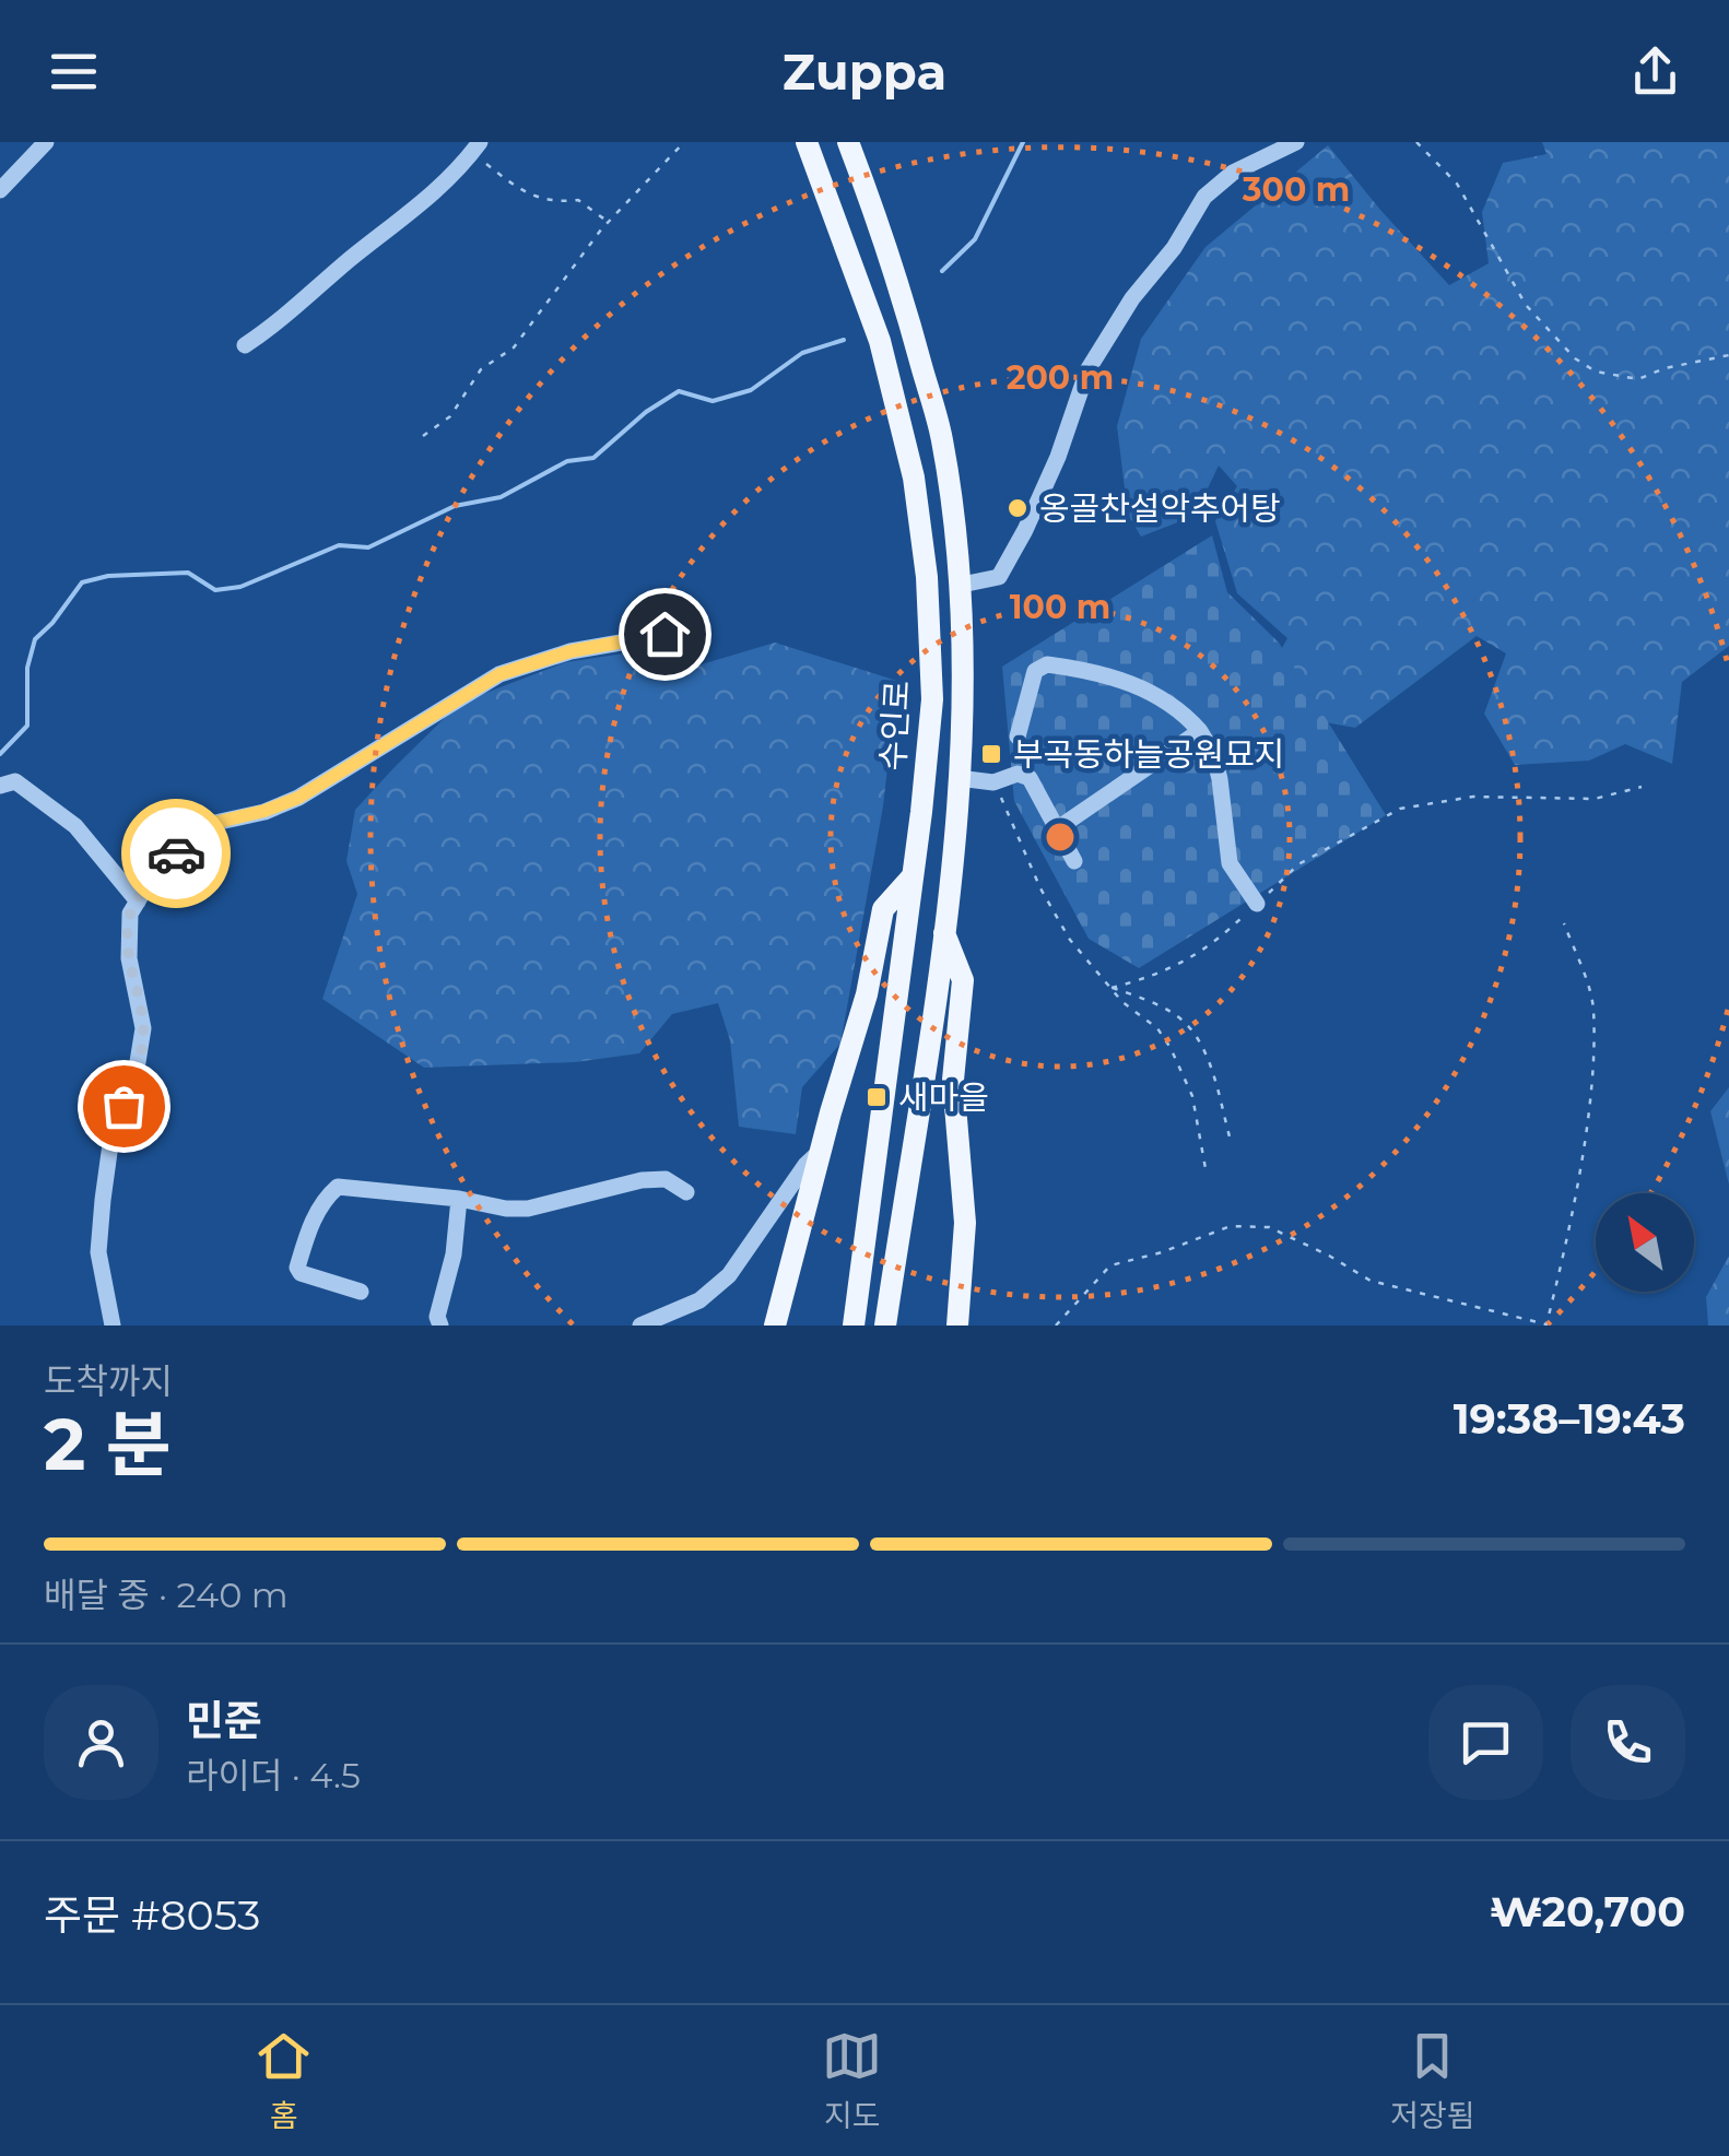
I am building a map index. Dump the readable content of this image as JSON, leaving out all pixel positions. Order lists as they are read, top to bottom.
{
  "streets": {
    "main road": ["수인로"]
  },
  "places": {
    "other": ["옹골찬설악추어탕"],
    "transit": ["부곡동하늘공원묘지", "새마을"]
  },
  "north": "top left",
  "page": {
    "header": "Zuppa",
    "heading": ["2 분", "도착까지", "19:38–19:43"],
    "panel": [
      "민준",
      "라이더 · 4.5",
      "주문 #8053",
      "₩20,700"
    ],
    "bar": "배달 중 · 240 m",
    "tabs": ["홈", "지도", "저장됨"]
  },
  "rings": ["300 m", "200 m", "100 m"]
}
